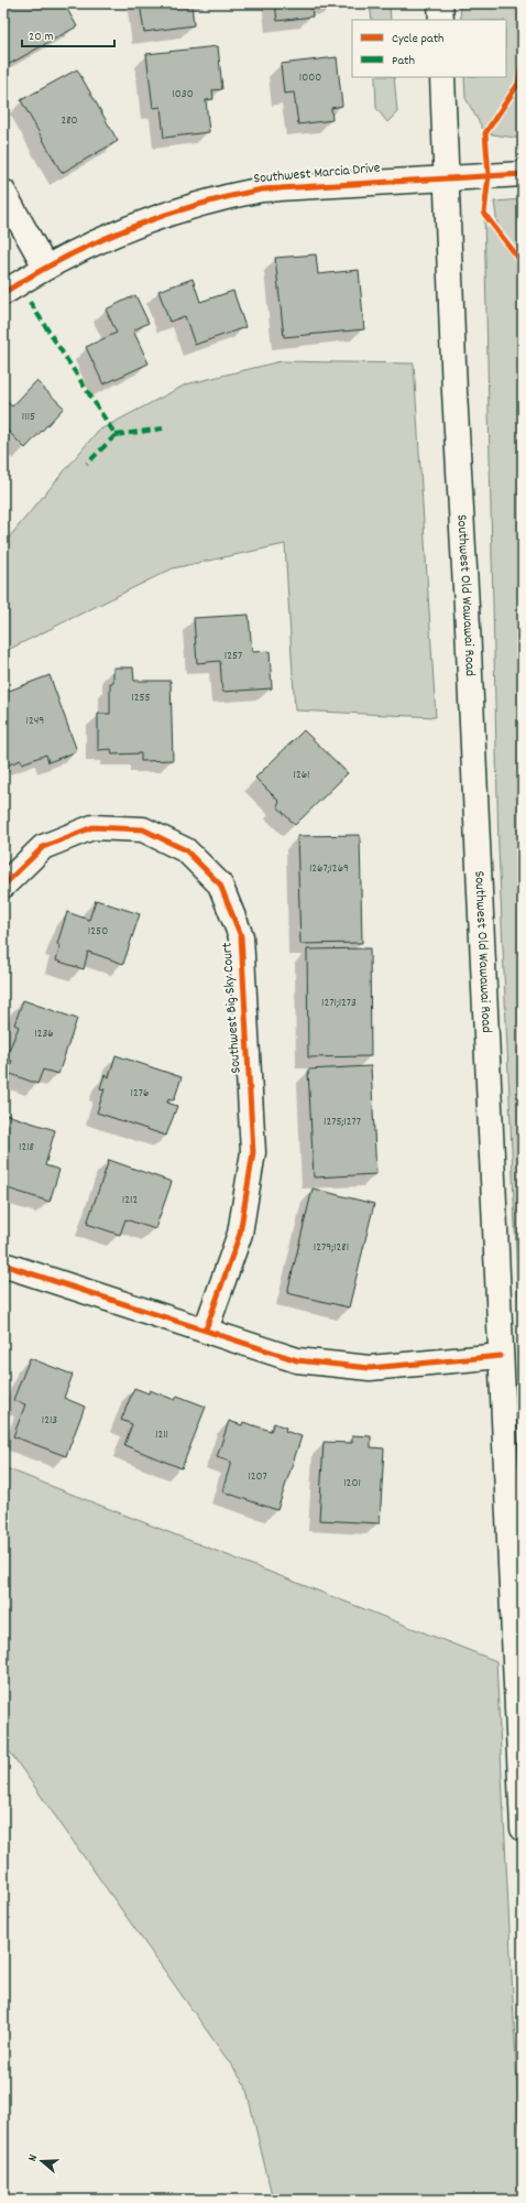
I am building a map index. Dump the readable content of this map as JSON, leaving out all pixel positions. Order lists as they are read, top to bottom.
{
  "streets": {
    "street": ["Southwest Marcia Drive", "Southwest Old Wawawai Road", "Southwest Big Sky Court"]
  },
  "crossings": [
    ["Southwest Marcia Drive", "Southwest Old Wawawai Road"]
  ],
  "house_numbers": [
    "1000",
    "1030",
    "280",
    "1115",
    "1257",
    "1255",
    "1249",
    "1261",
    "1267;1269",
    "1250",
    "1271;1273",
    "1236",
    "1276",
    "1275;1277",
    "1218",
    "1212",
    "1279;1281",
    "1213",
    "1211",
    "1207",
    "1201"
  ],
  "legend": ["Cycle path", "Path"],
  "scale_bar": "20 m",
  "north": "left"
}
